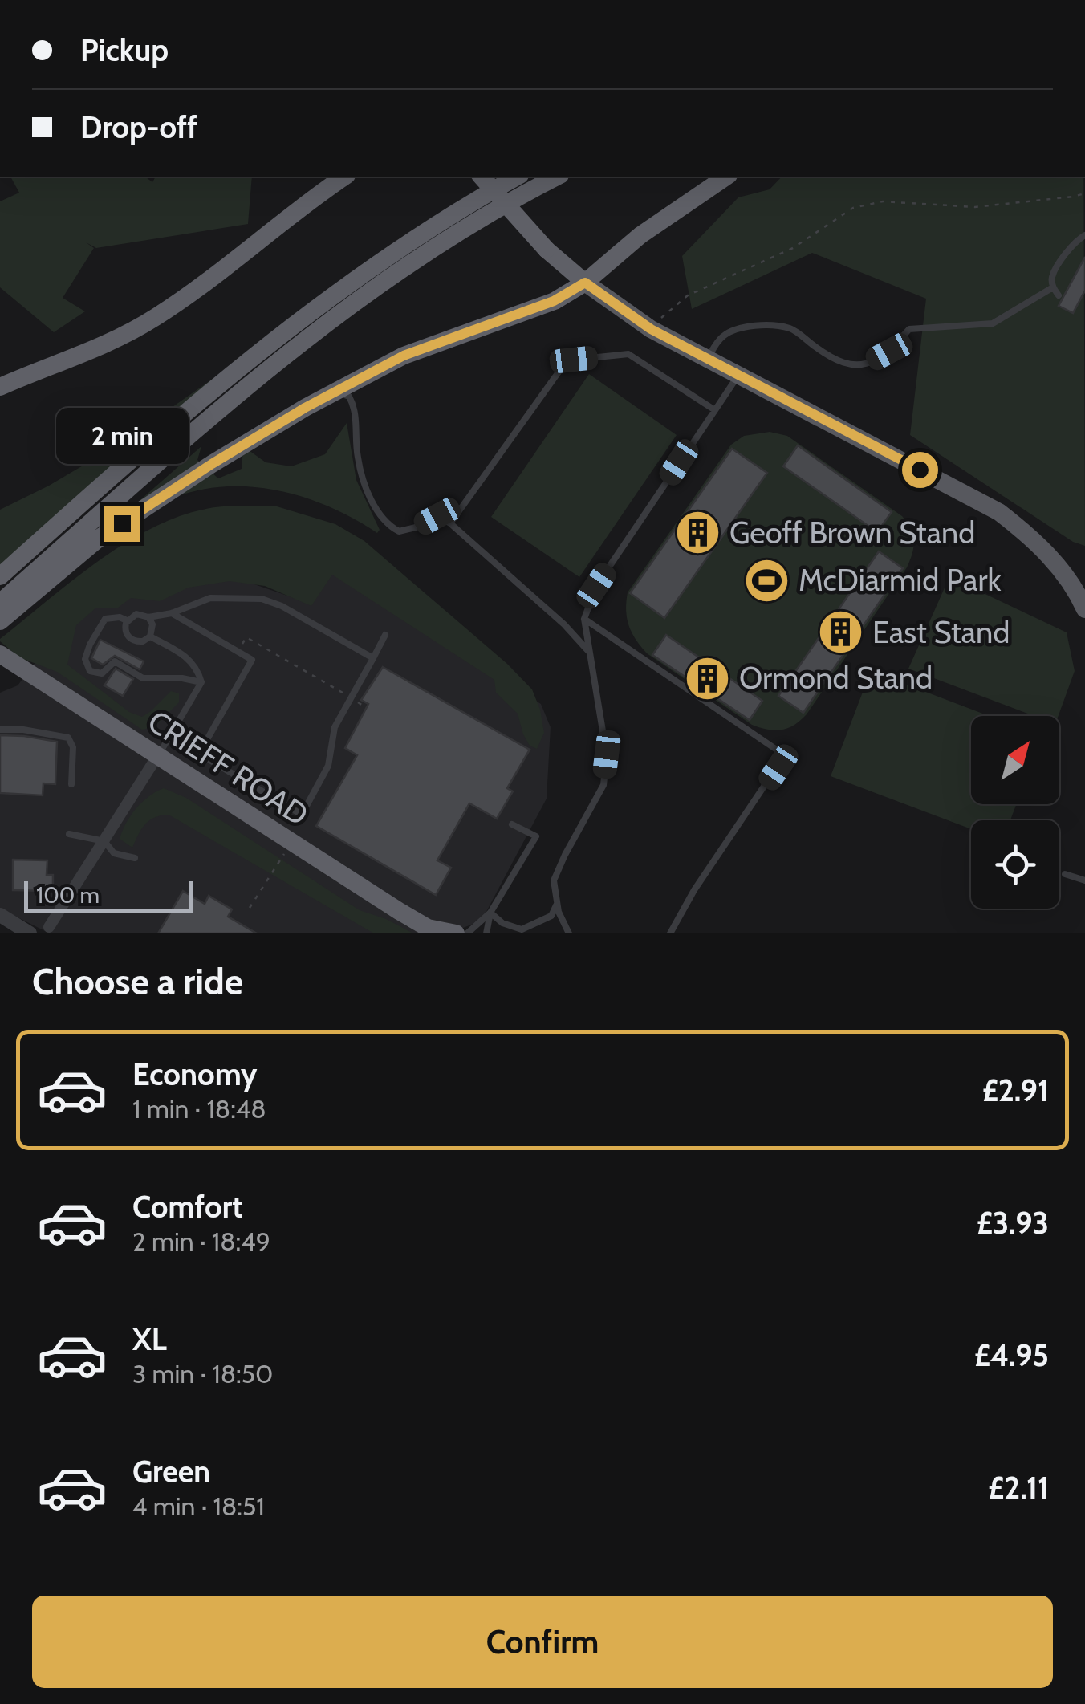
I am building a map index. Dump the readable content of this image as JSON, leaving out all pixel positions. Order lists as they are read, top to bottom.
{
  "streets": {
    "highway": ["CRIEFF ROAD"]
  },
  "places": {
    "building": ["Geoff Brown Stand", "East Stand", "Ormond Stand"],
    "sports": ["McDiarmid Park"]
  },
  "scale_bar": "100 m",
  "north": "top right",
  "page": {
    "banner": ["Pickup", "Drop-off"],
    "bubble": "2 min",
    "scale": "100 m",
    "heading": "Choose a ride",
    "list": [
      {
        "name": "Economy",
        "note": "1 min · 18:48",
        "value": "£2.91"
      },
      {
        "name": "Comfort",
        "note": "2 min · 18:49",
        "value": "£3.93"
      },
      {
        "name": "XL",
        "note": "3 min · 18:50",
        "value": "£4.95"
      },
      {
        "name": "Green",
        "note": "4 min · 18:51",
        "value": "£2.11"
      }
    ],
    "buttons": "Confirm"
  }
}
